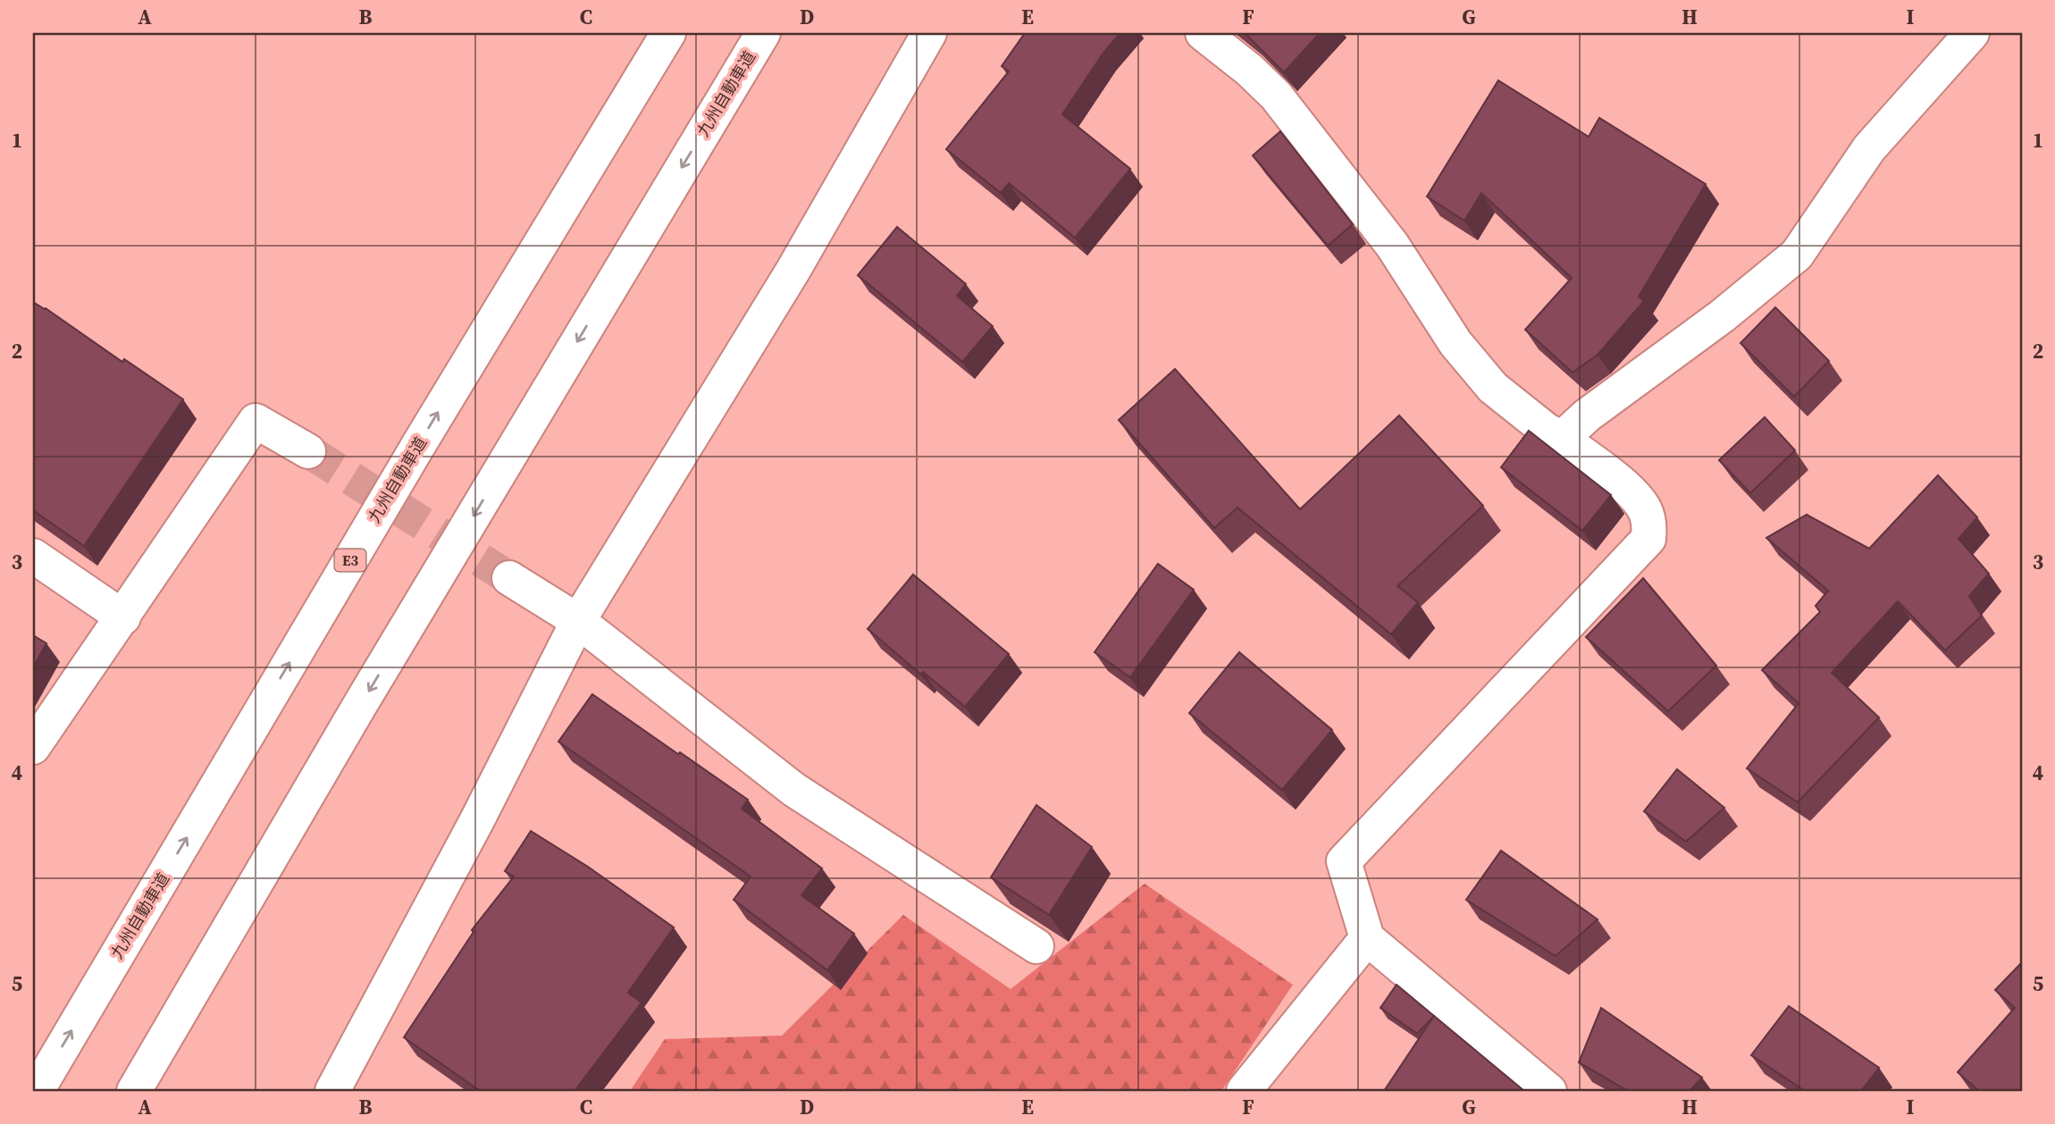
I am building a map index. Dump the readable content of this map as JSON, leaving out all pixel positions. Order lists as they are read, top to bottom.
{
  "streets": {
    "main road": ["九州自動車道", "E3"]
  },
  "grid": {
    "columns": [
      "A",
      "B",
      "C",
      "D",
      "E",
      "F",
      "G",
      "H",
      "I"
    ],
    "rows": [
      "1",
      "2",
      "3",
      "4",
      "5"
    ]
  }
}
